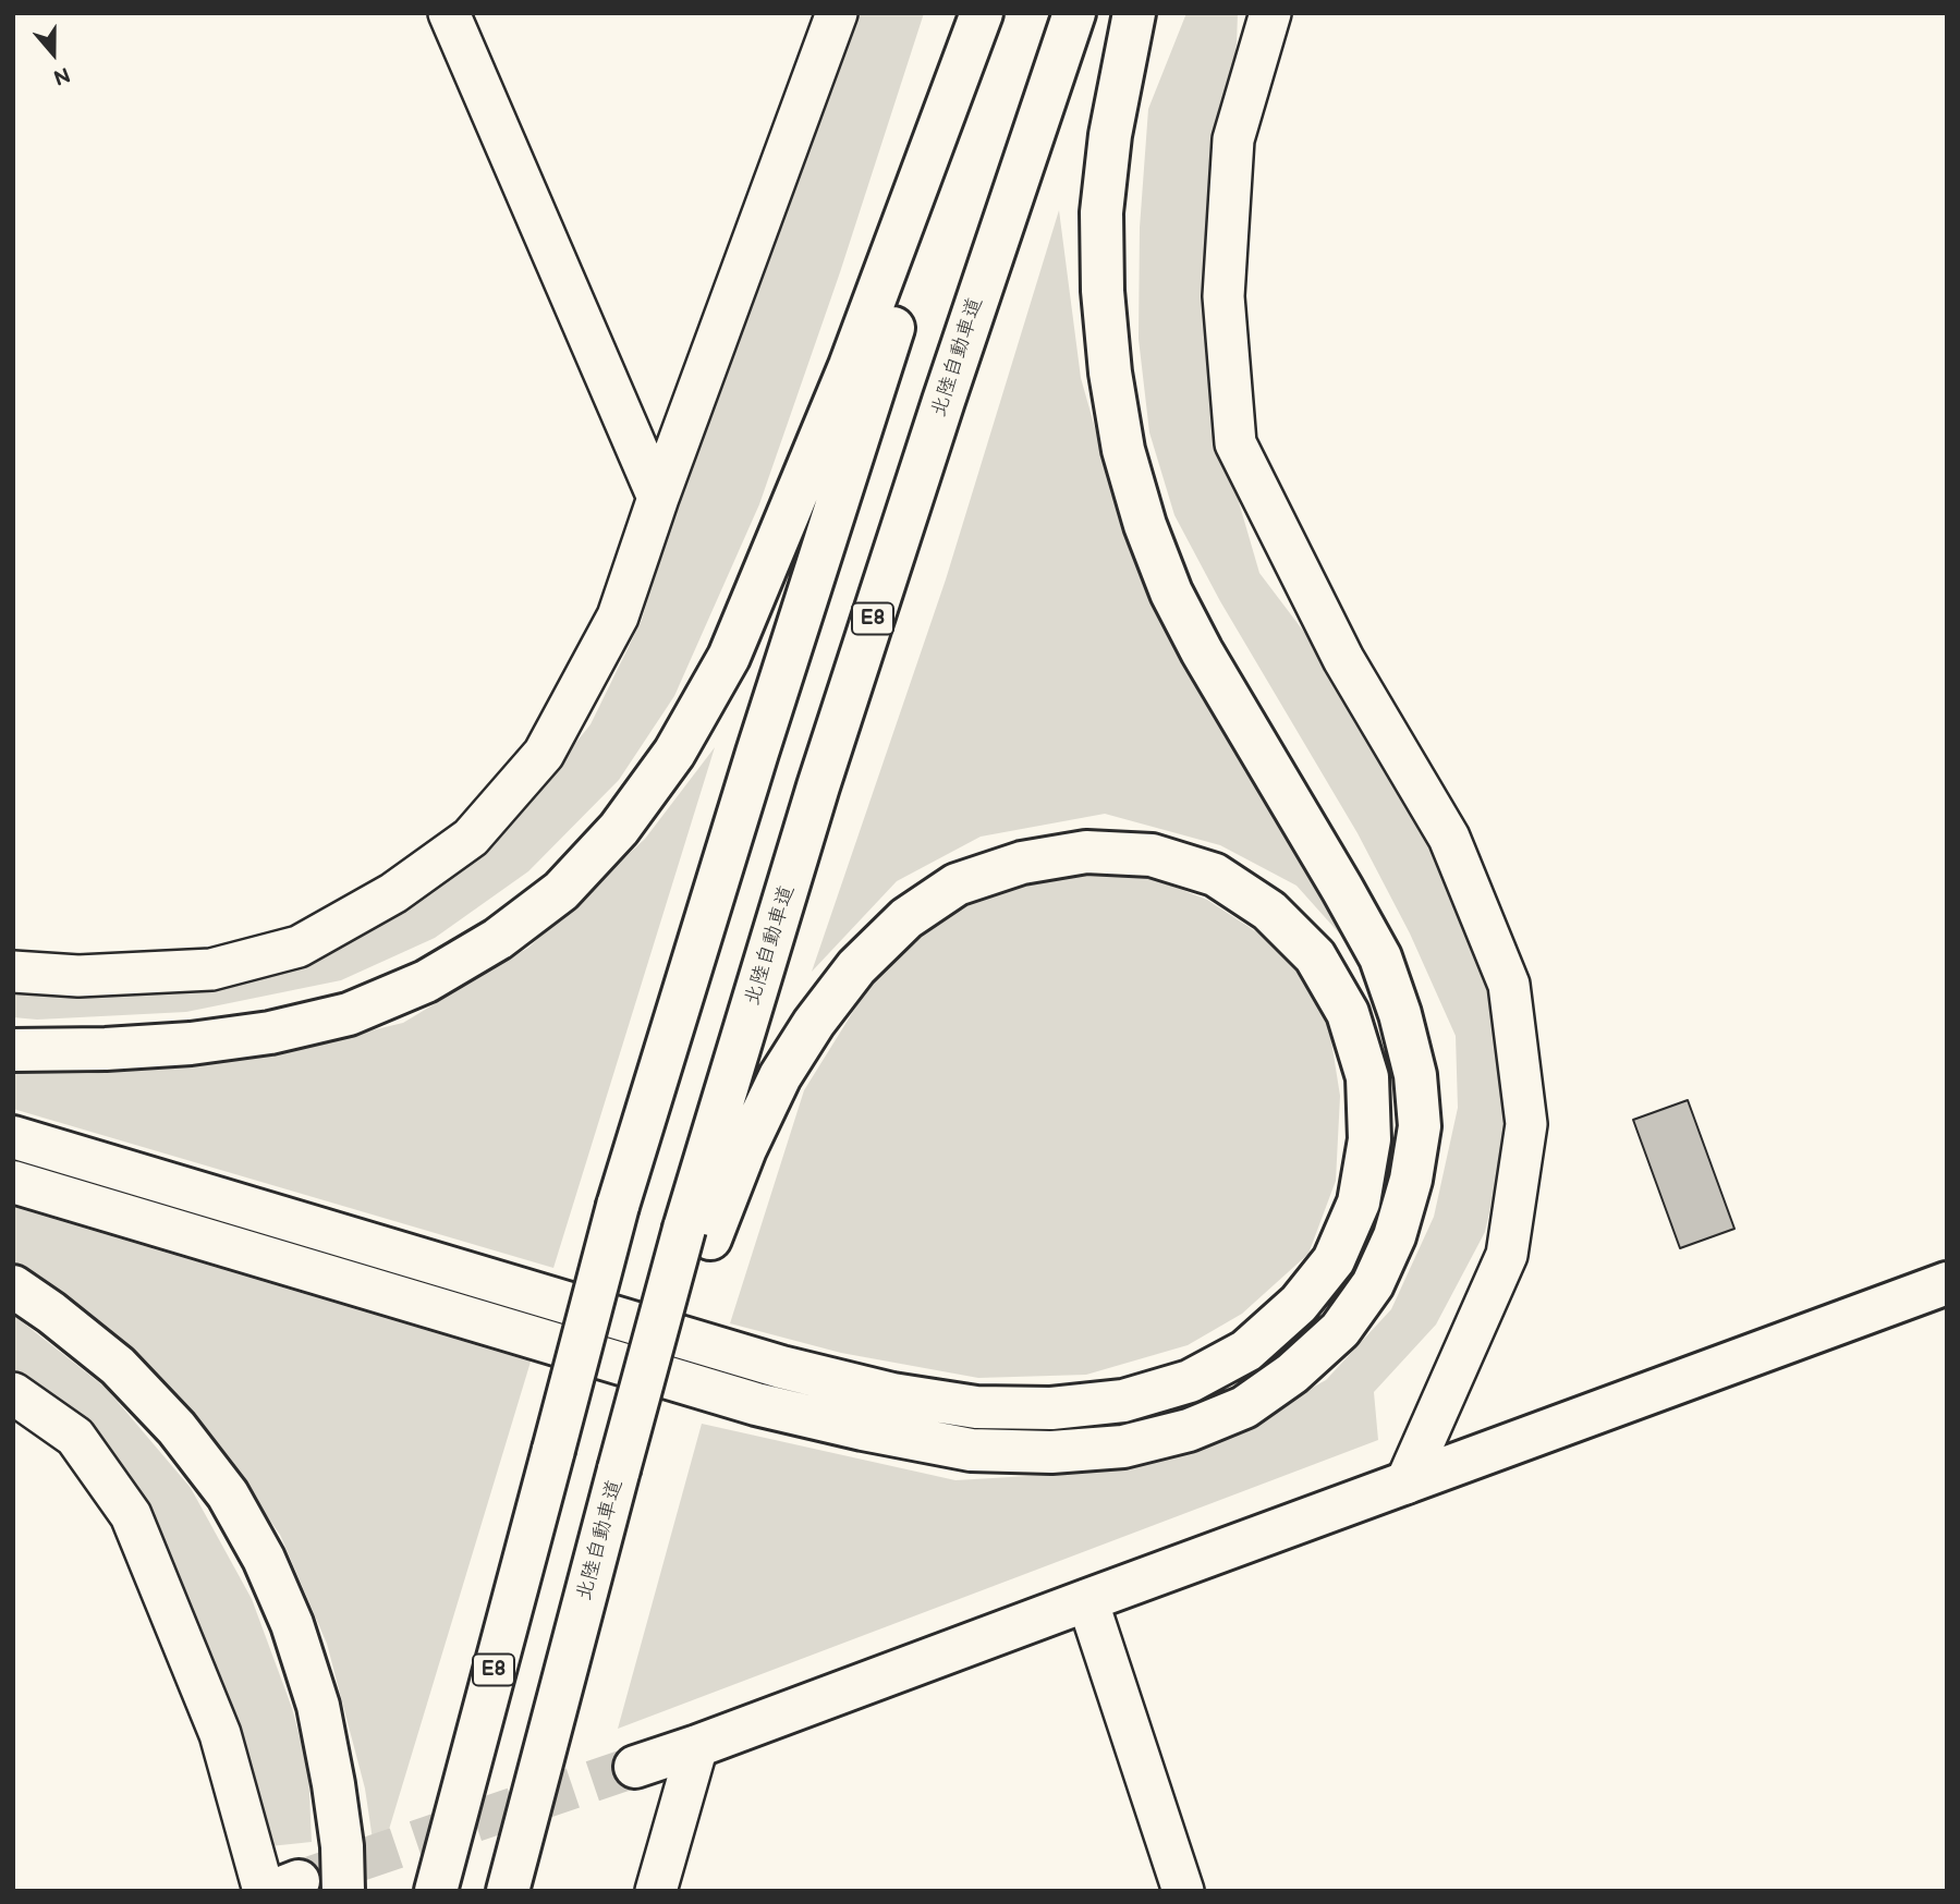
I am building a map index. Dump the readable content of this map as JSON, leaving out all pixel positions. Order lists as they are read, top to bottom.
{
  "streets": {
    "main road": ["北陸自動車道", "E8"]
  },
  "north": "bottom"
}
